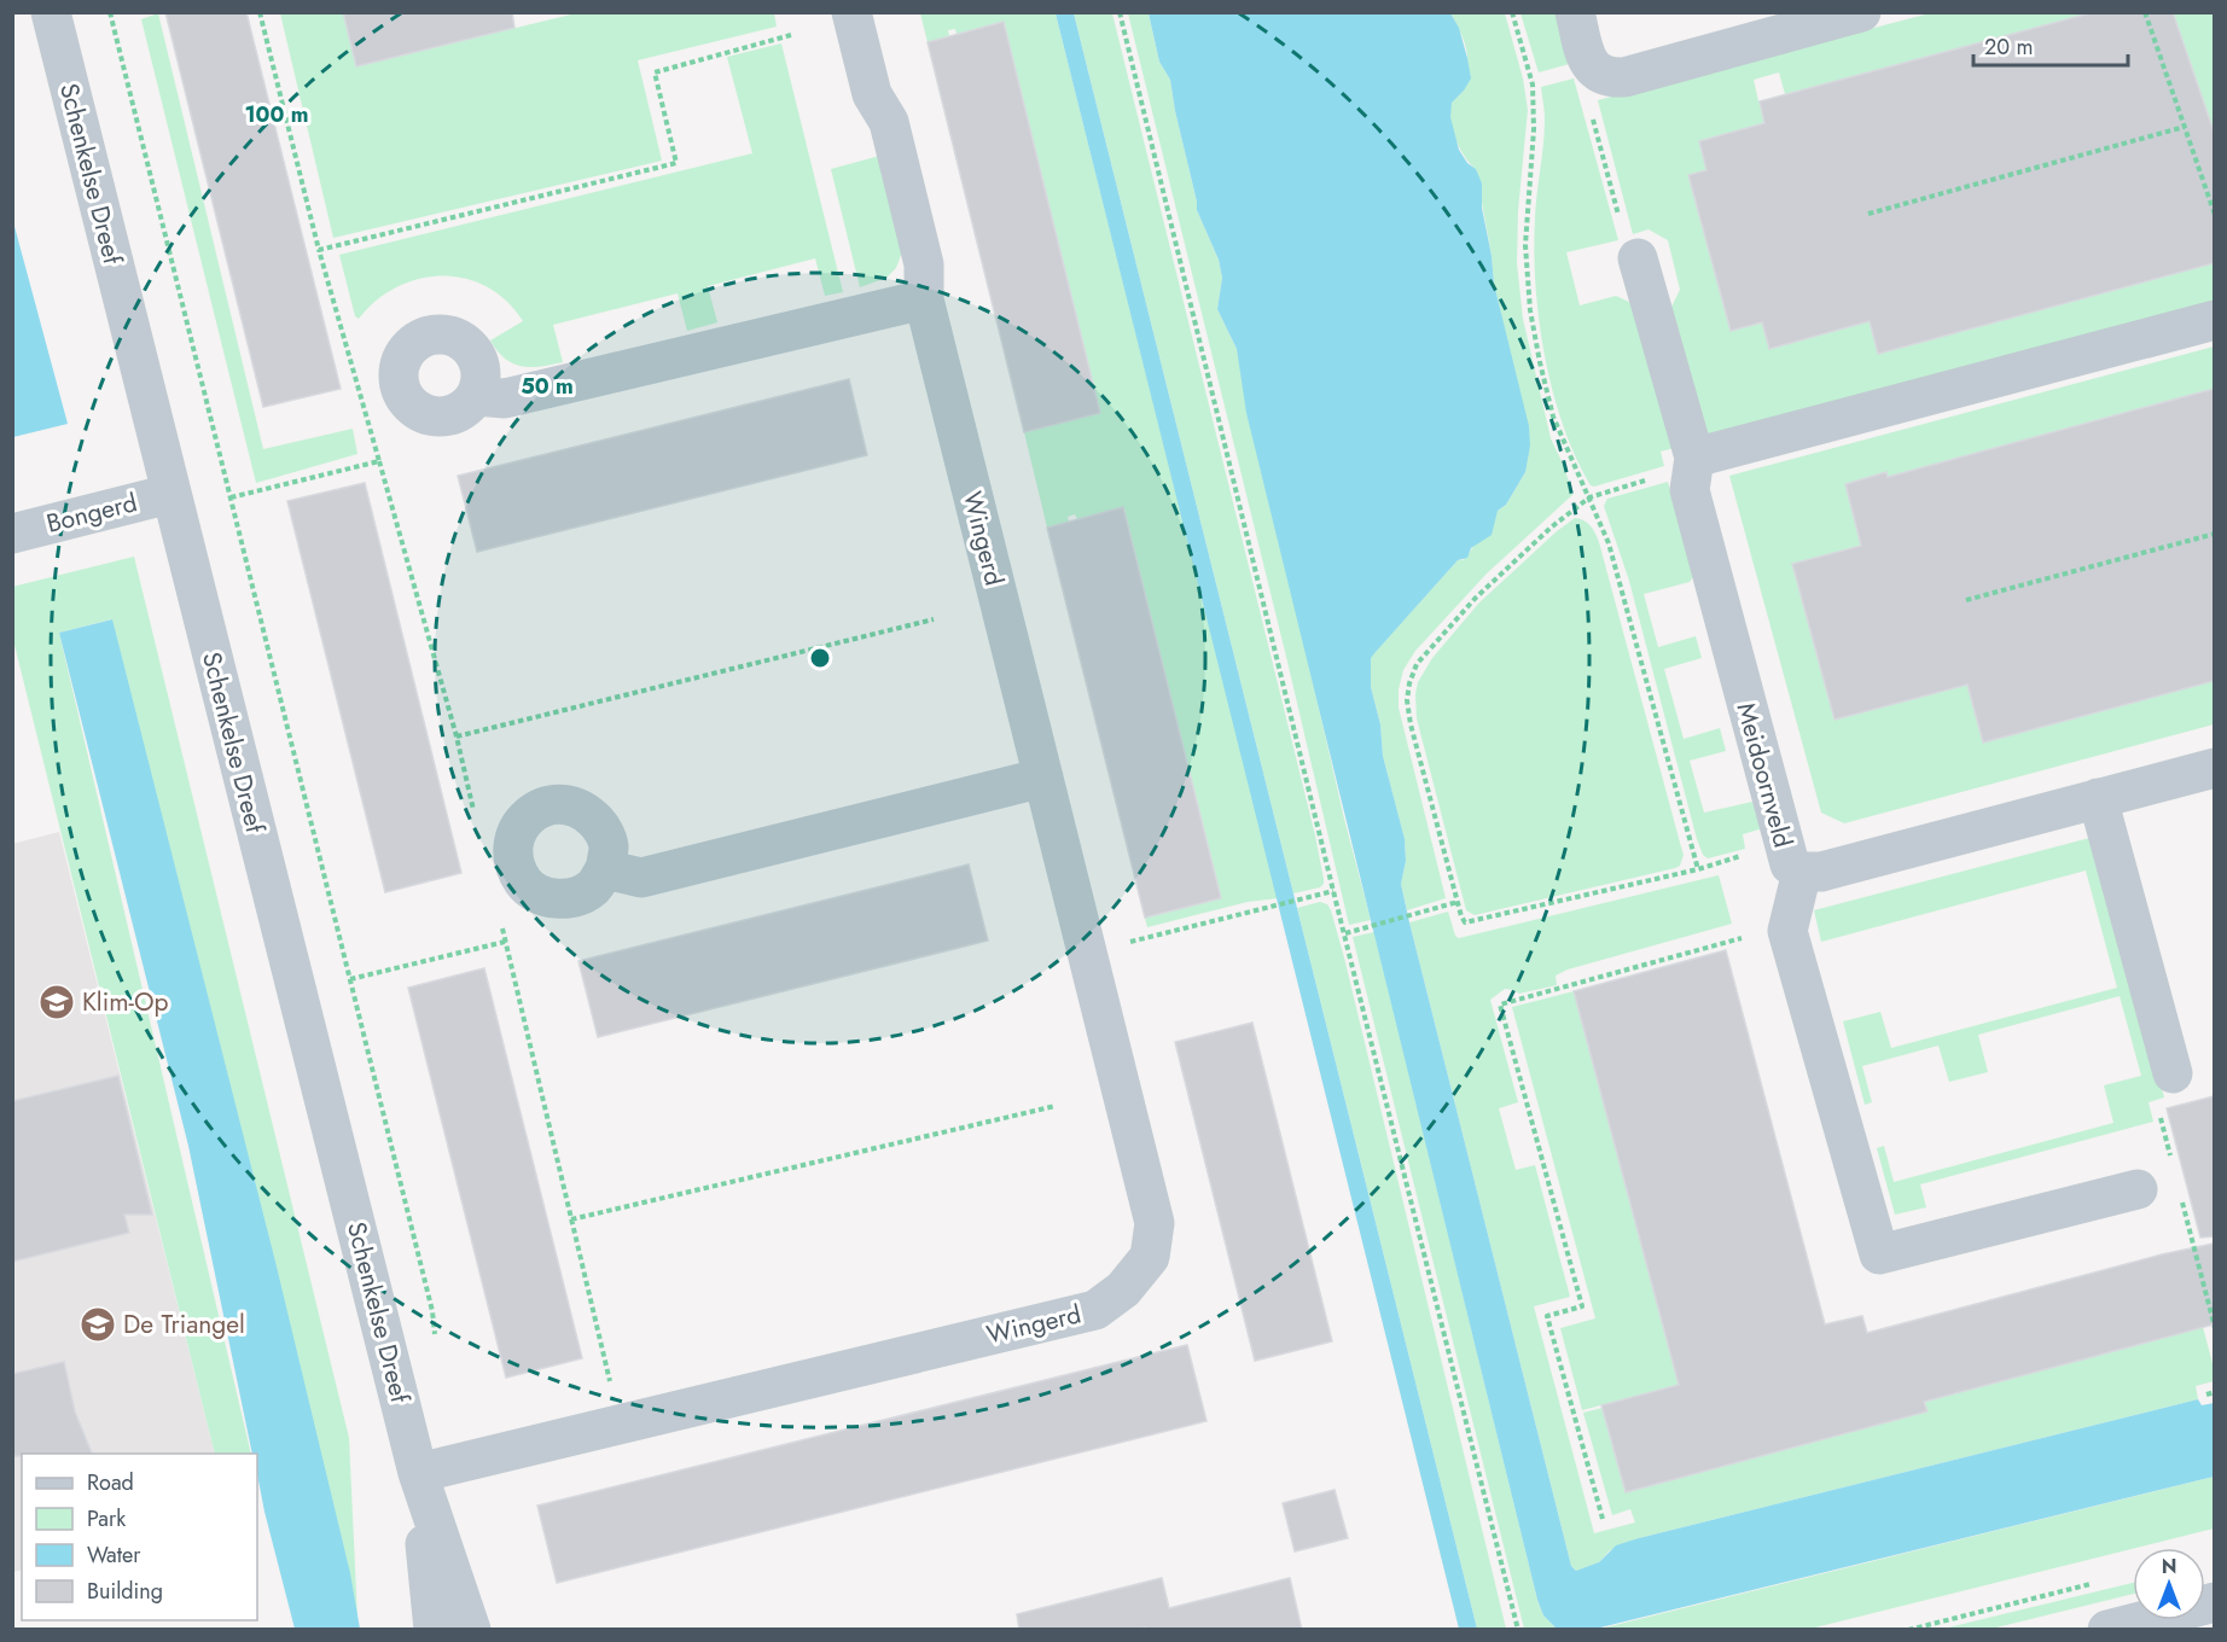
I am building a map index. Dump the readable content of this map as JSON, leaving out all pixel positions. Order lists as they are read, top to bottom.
{
  "streets": {
    "street": [
      "Schenkelse Dreef",
      "Bongerd",
      "Wingerd",
      "Meidoornveld"
    ]
  },
  "crossings": [
    ["Schenkelse Dreef", "Bongerd"],
    ["Schenkelse Dreef", "Wingerd"]
  ],
  "places": {
    "school or university": ["Klim-Op", "De Triangel"]
  },
  "legend": [
    "Road",
    "Park",
    "Water",
    "Building"
  ],
  "scale_bar": "20 m",
  "north": "top",
  "rings": ["100 m", "50 m"]
}
